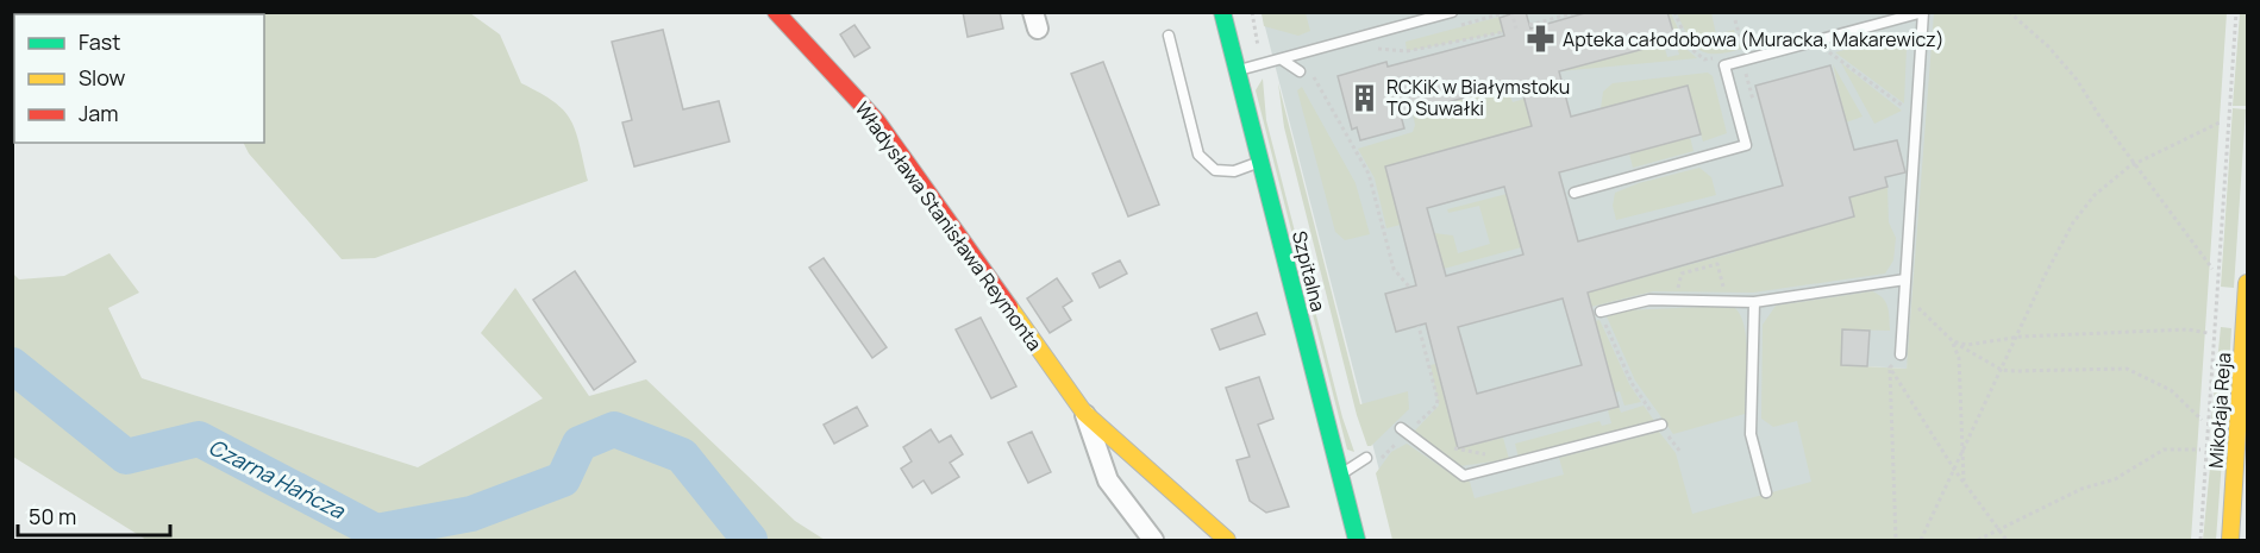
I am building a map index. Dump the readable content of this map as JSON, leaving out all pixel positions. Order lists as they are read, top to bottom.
{
  "streets": {
    "street": ["Władysława Stanisława Reymonta", "Szpitalna", "Mikołaja Reja"]
  },
  "water": ["Czarna Hańcza"],
  "places": {
    "pharmacy": ["Apteka całodobowa (Muracka, Makarewicz)"],
    "building": ["RCKiK w Białymstoku TO Suwałki"]
  },
  "legend": ["Fast", "Slow", "Jam"],
  "scale_bar": "50 m"
}
